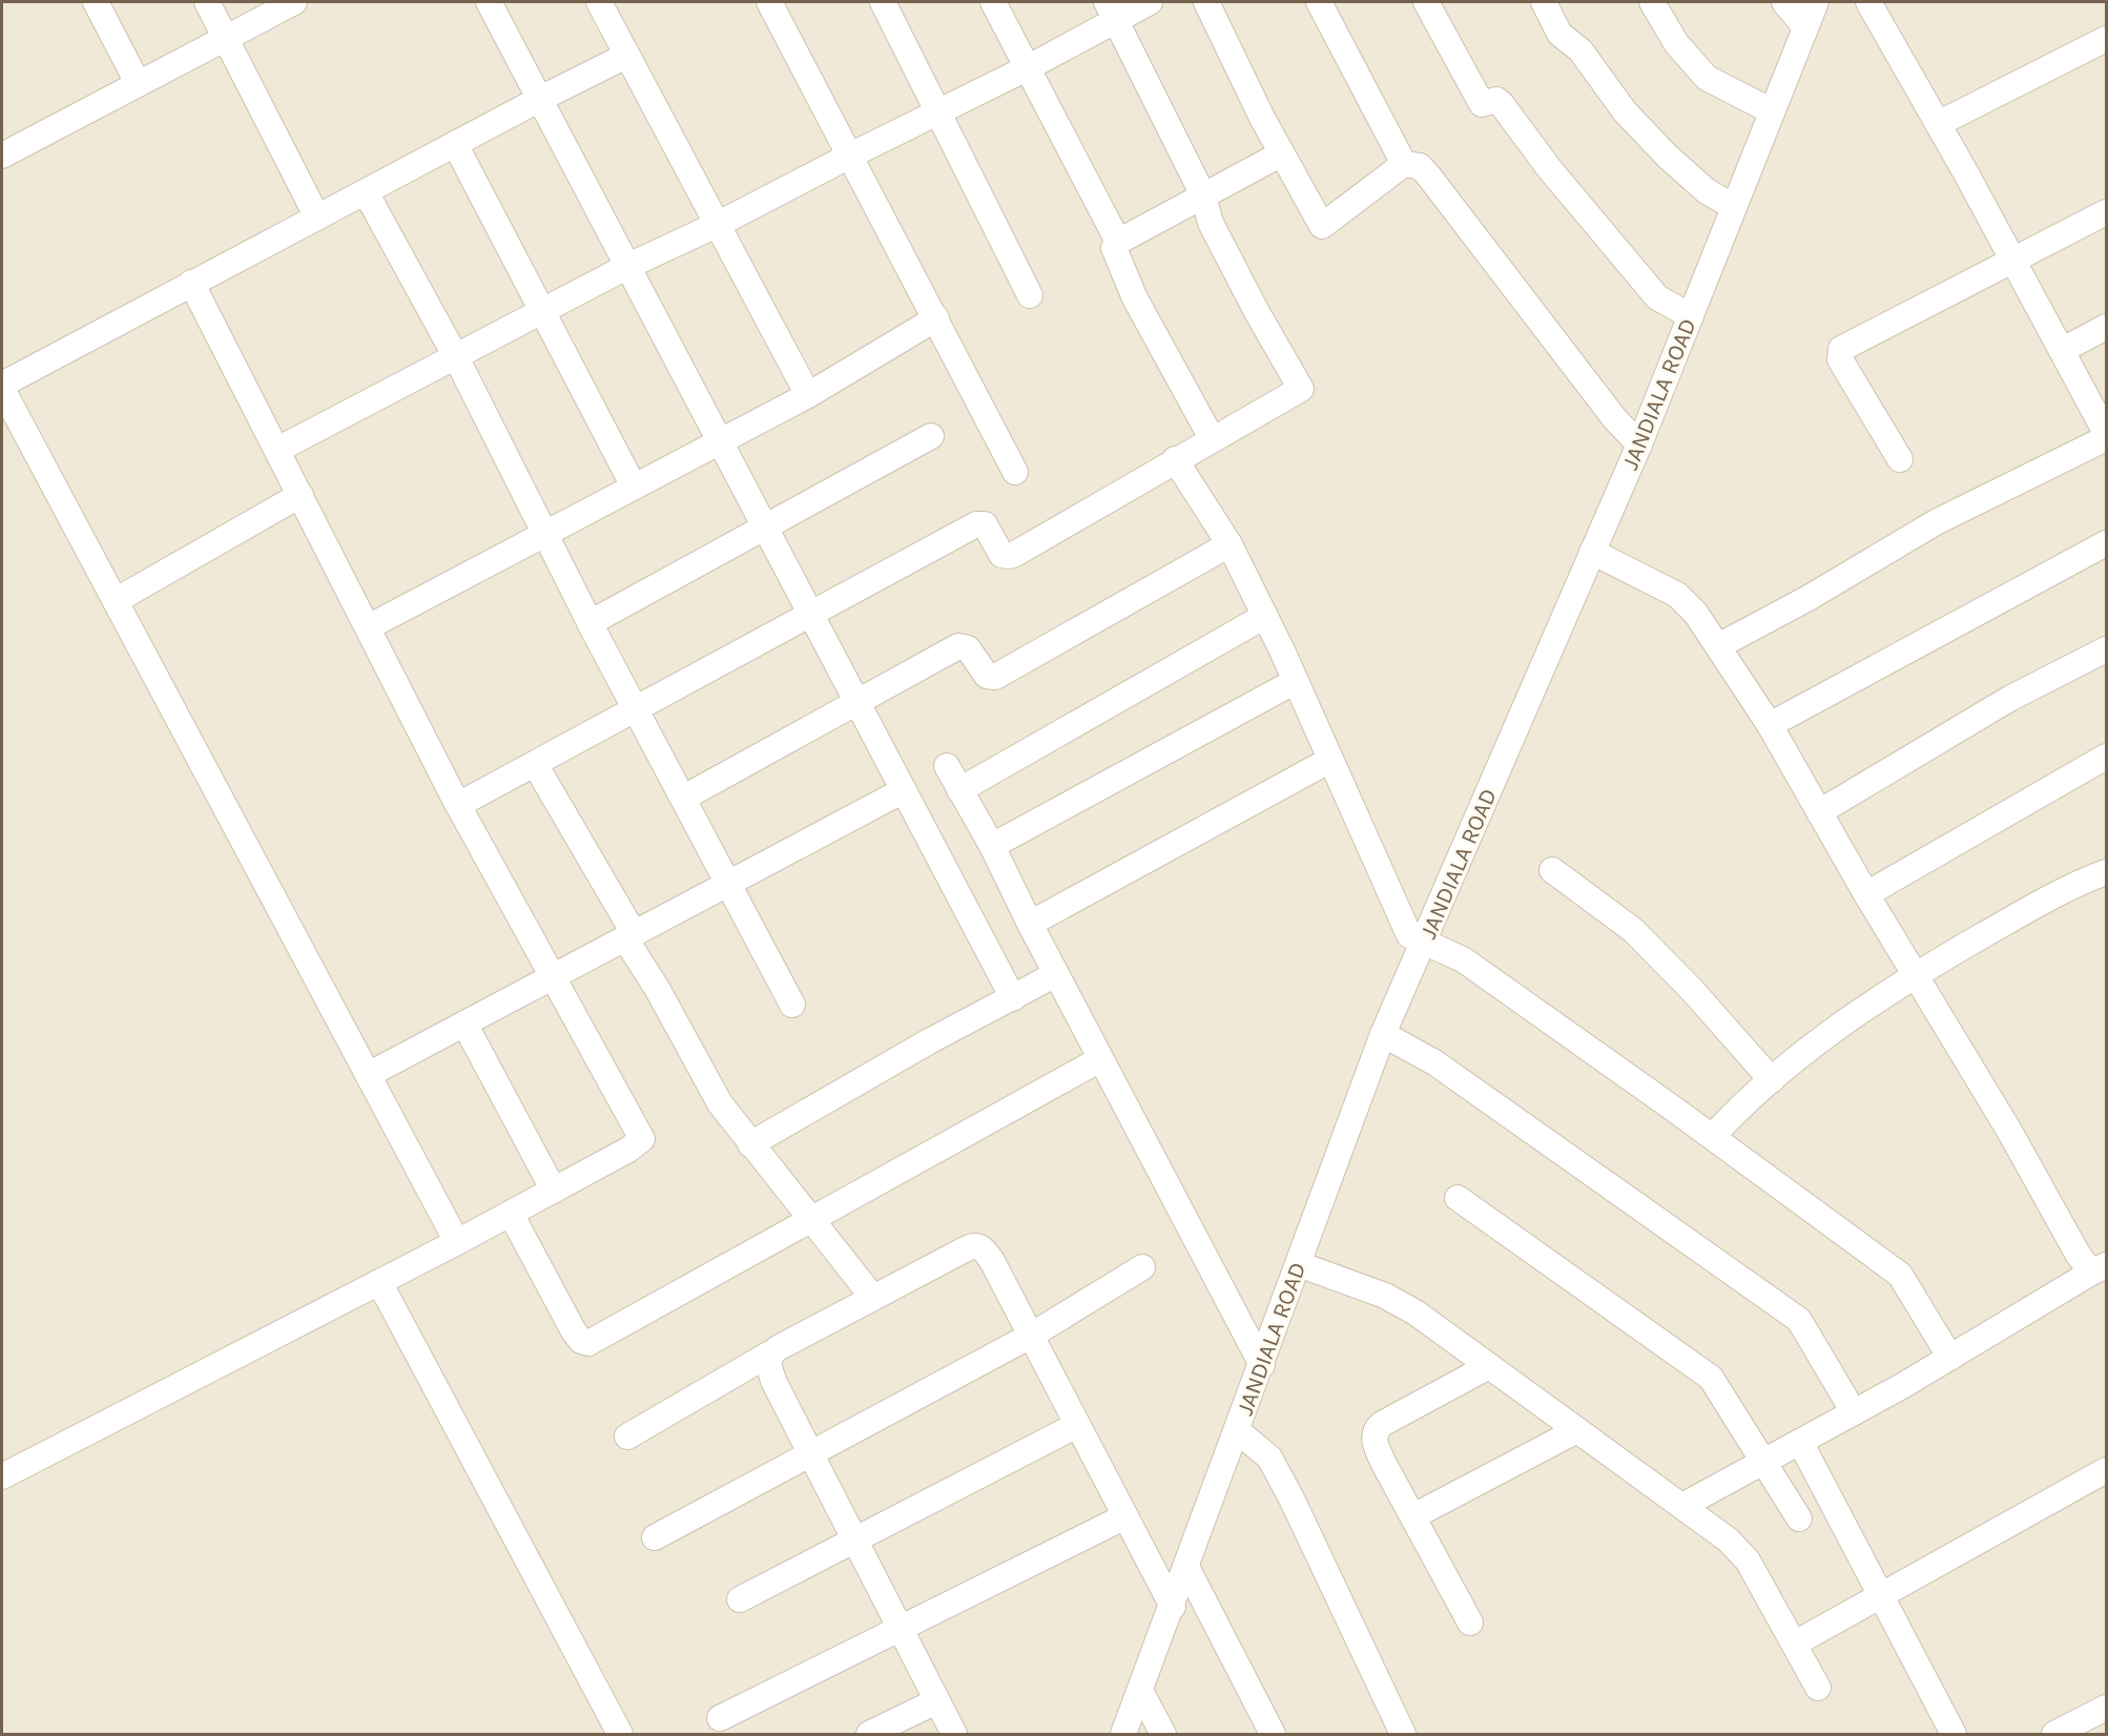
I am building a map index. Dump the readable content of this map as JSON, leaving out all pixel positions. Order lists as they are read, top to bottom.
{
  "streets": {
    "street": ["JANDIALA ROAD"]
  }
}
